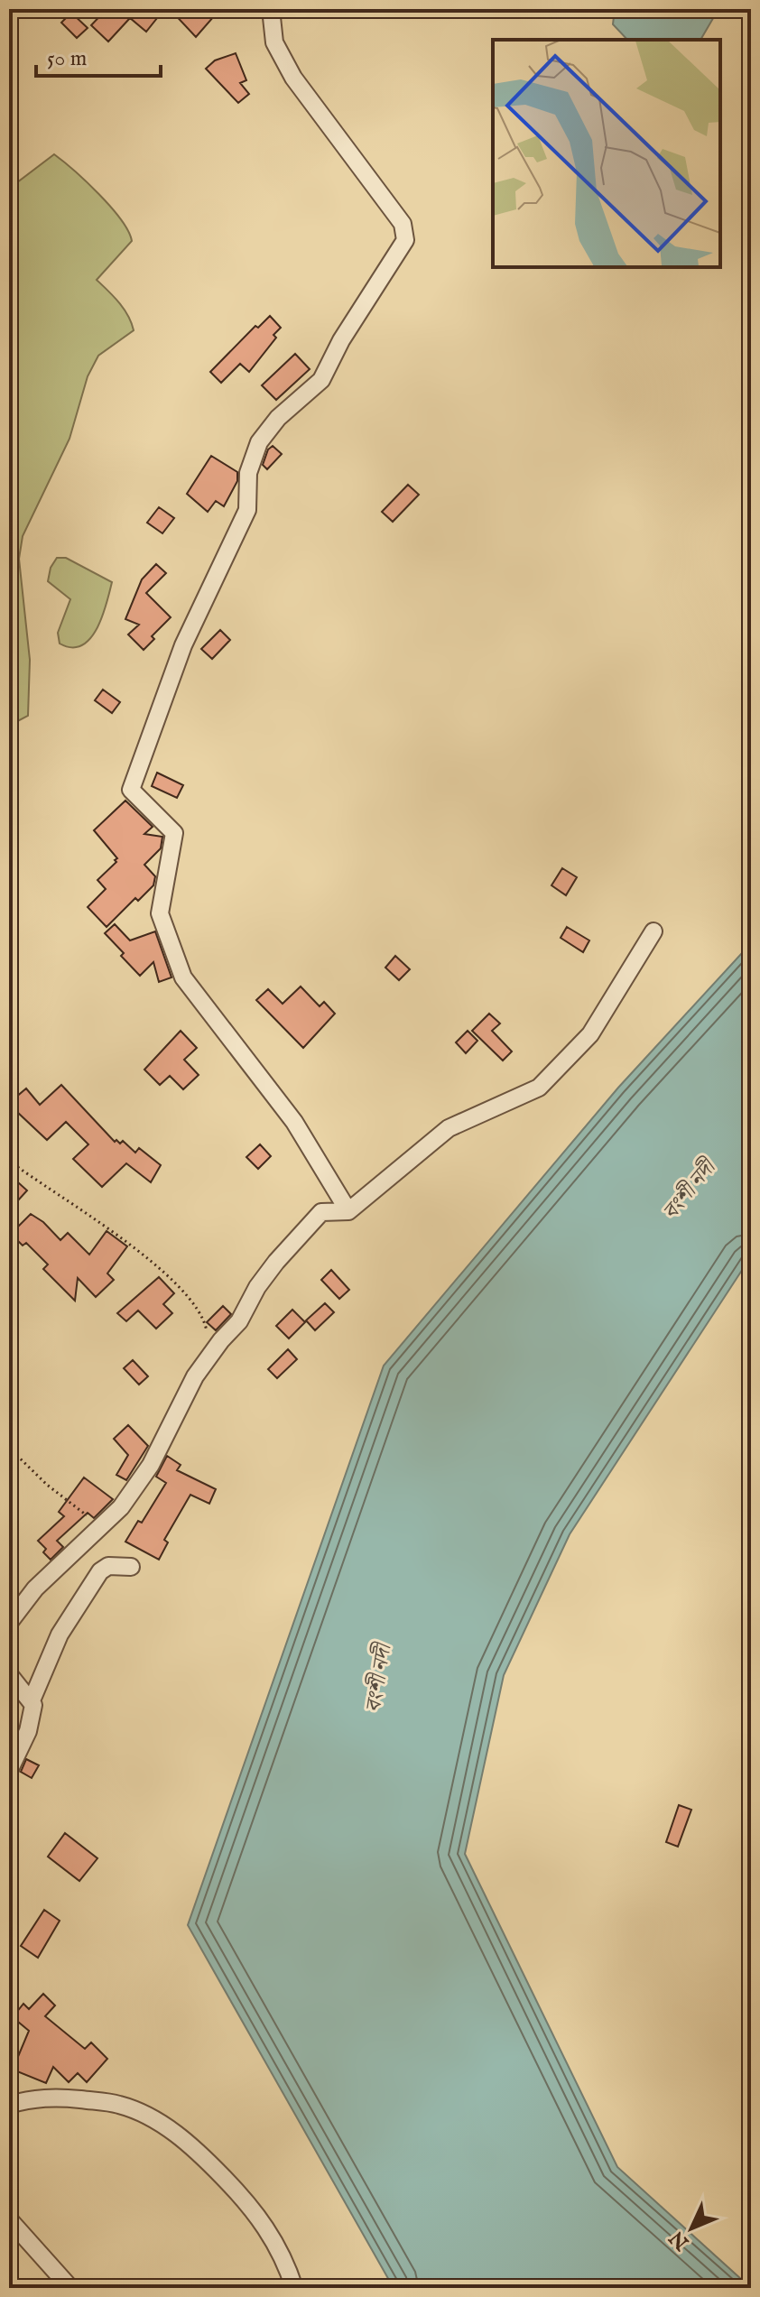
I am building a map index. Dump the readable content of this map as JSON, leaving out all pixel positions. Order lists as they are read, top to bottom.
{
  "water": ["বংশী নদী"],
  "scale_bar": "50 m",
  "north": "bottom left"
}
